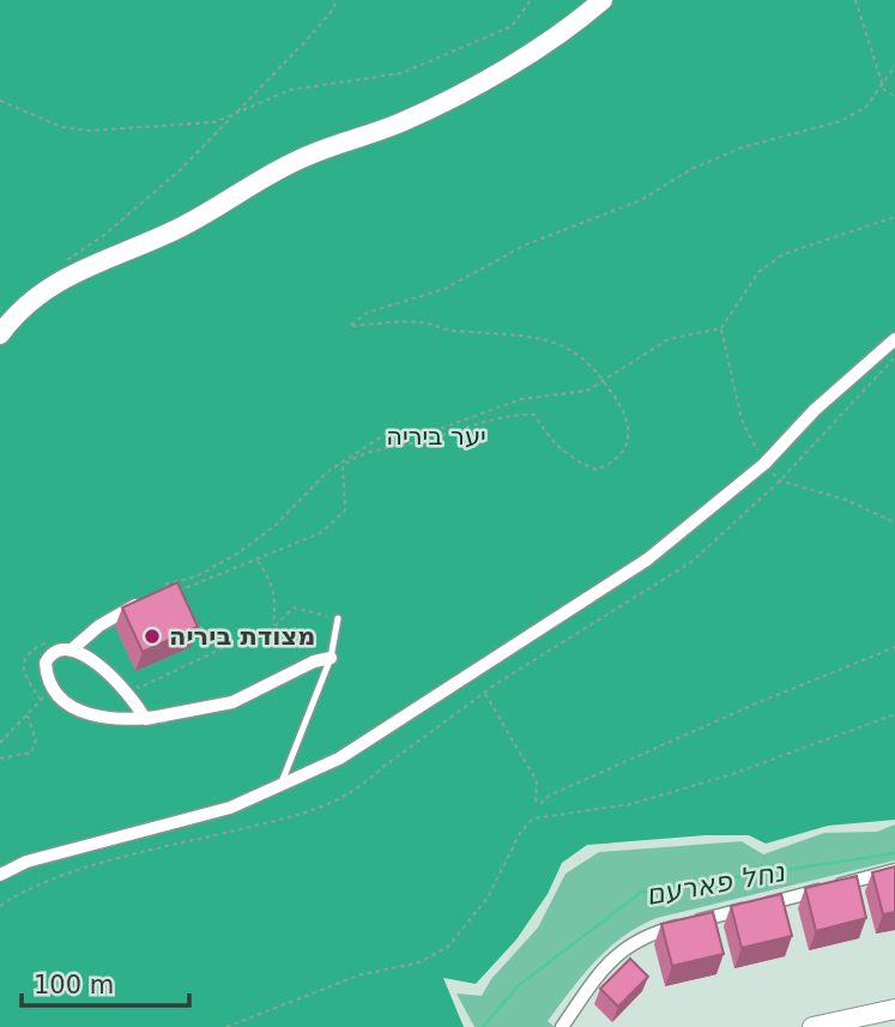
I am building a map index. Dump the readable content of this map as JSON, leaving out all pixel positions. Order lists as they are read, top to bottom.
{
  "water": ["נחל פארעם"],
  "parks": ["יער ביריה"],
  "places": ["מצודת ביריה"],
  "scale_bar": "100 m"
}
